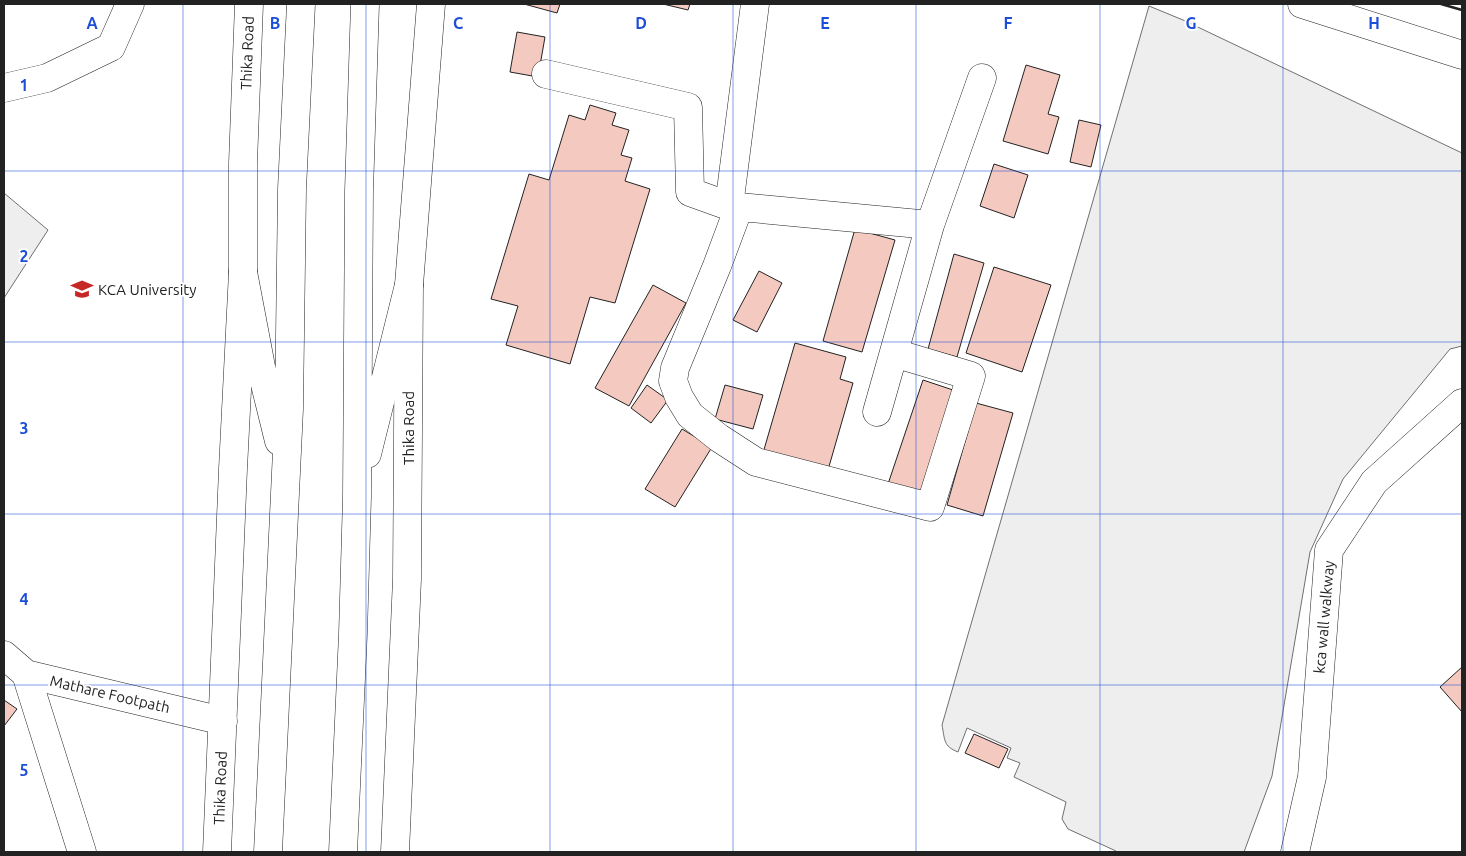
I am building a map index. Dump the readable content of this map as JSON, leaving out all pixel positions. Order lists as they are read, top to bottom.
{
  "streets": {
    "main road": ["Thika Road", "kca wall walkway", "Mathare Footpath"]
  },
  "crossings": [
    ["Thika Road", "Mathare Footpath"]
  ],
  "places": {
    "school or university": ["KCA University"]
  },
  "grid": {
    "columns": [
      "A",
      "B",
      "C",
      "D",
      "E",
      "F",
      "G",
      "H"
    ],
    "rows": [
      "1",
      "2",
      "3",
      "4",
      "5"
    ]
  }
}
